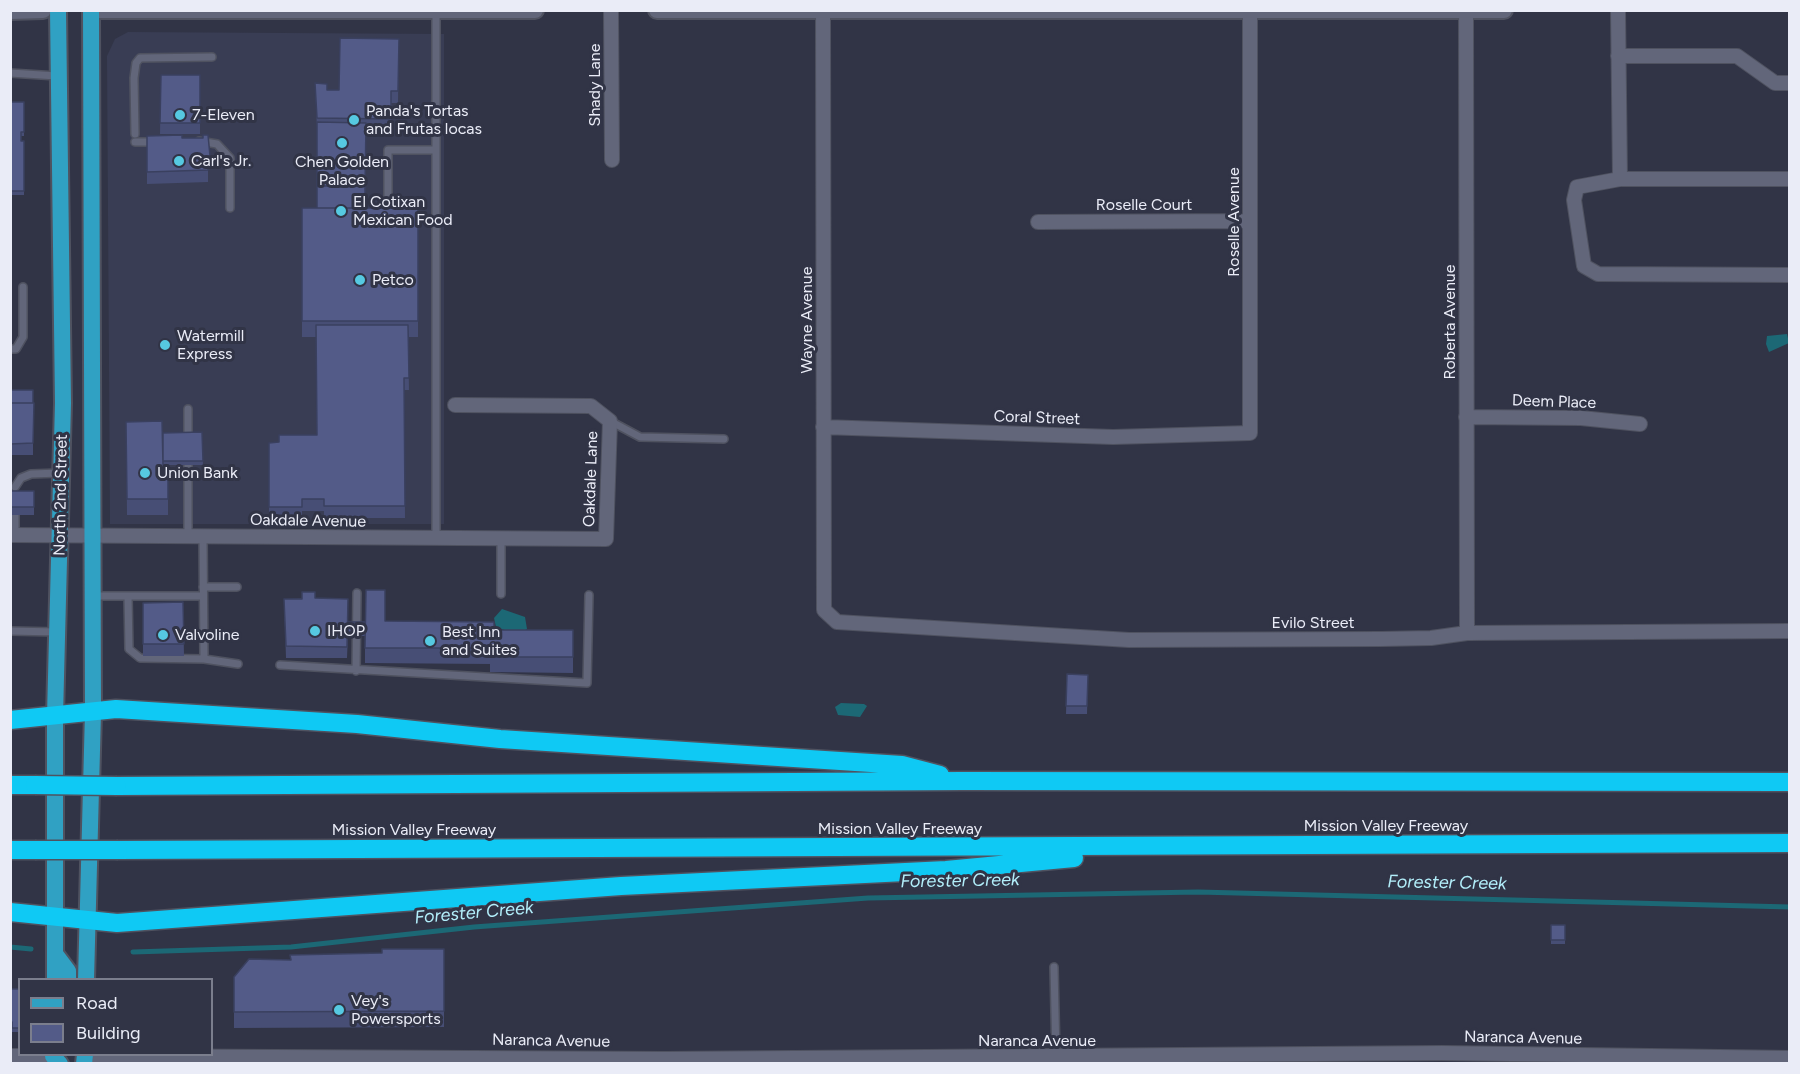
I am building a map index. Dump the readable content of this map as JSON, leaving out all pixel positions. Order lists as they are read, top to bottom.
{
  "streets": {
    "highway": ["Mission Valley Freeway"],
    "main road": ["North 2nd Street"],
    "street": [
      "Shady Lane",
      "Roselle Court",
      "Roselle Avenue",
      "Wayne Avenue",
      "Roberta Avenue",
      "Deem Place",
      "Coral Street",
      "Oakdale Lane",
      "Oakdale Avenue",
      "Evilo Street",
      "Naranca Avenue"
    ]
  },
  "crossings": [
    ["Roselle Court", "Roselle Avenue"],
    ["Roselle Avenue", "Coral Street"],
    ["Wayne Avenue", "Coral Street"],
    ["Wayne Avenue", "Evilo Street"],
    ["Roberta Avenue", "Deem Place"],
    ["Roberta Avenue", "Evilo Street"],
    ["Oakdale Lane", "Oakdale Avenue"],
    ["North 2nd Street", "Oakdale Avenue"]
  ],
  "water": ["Forester Creek"],
  "places": [
    "7-Eleven",
    "Panda's Tortas and Frutas locas",
    "Chen Golden Palace",
    "Carl's Jr.",
    "El Cotixan Mexican Food",
    "Petco",
    "Watermill Express",
    "Union Bank",
    "IHOP",
    "Valvoline",
    "Best Inn and Suites",
    "Vey's Powersports"
  ],
  "legend": ["Road", "Building"]
}
